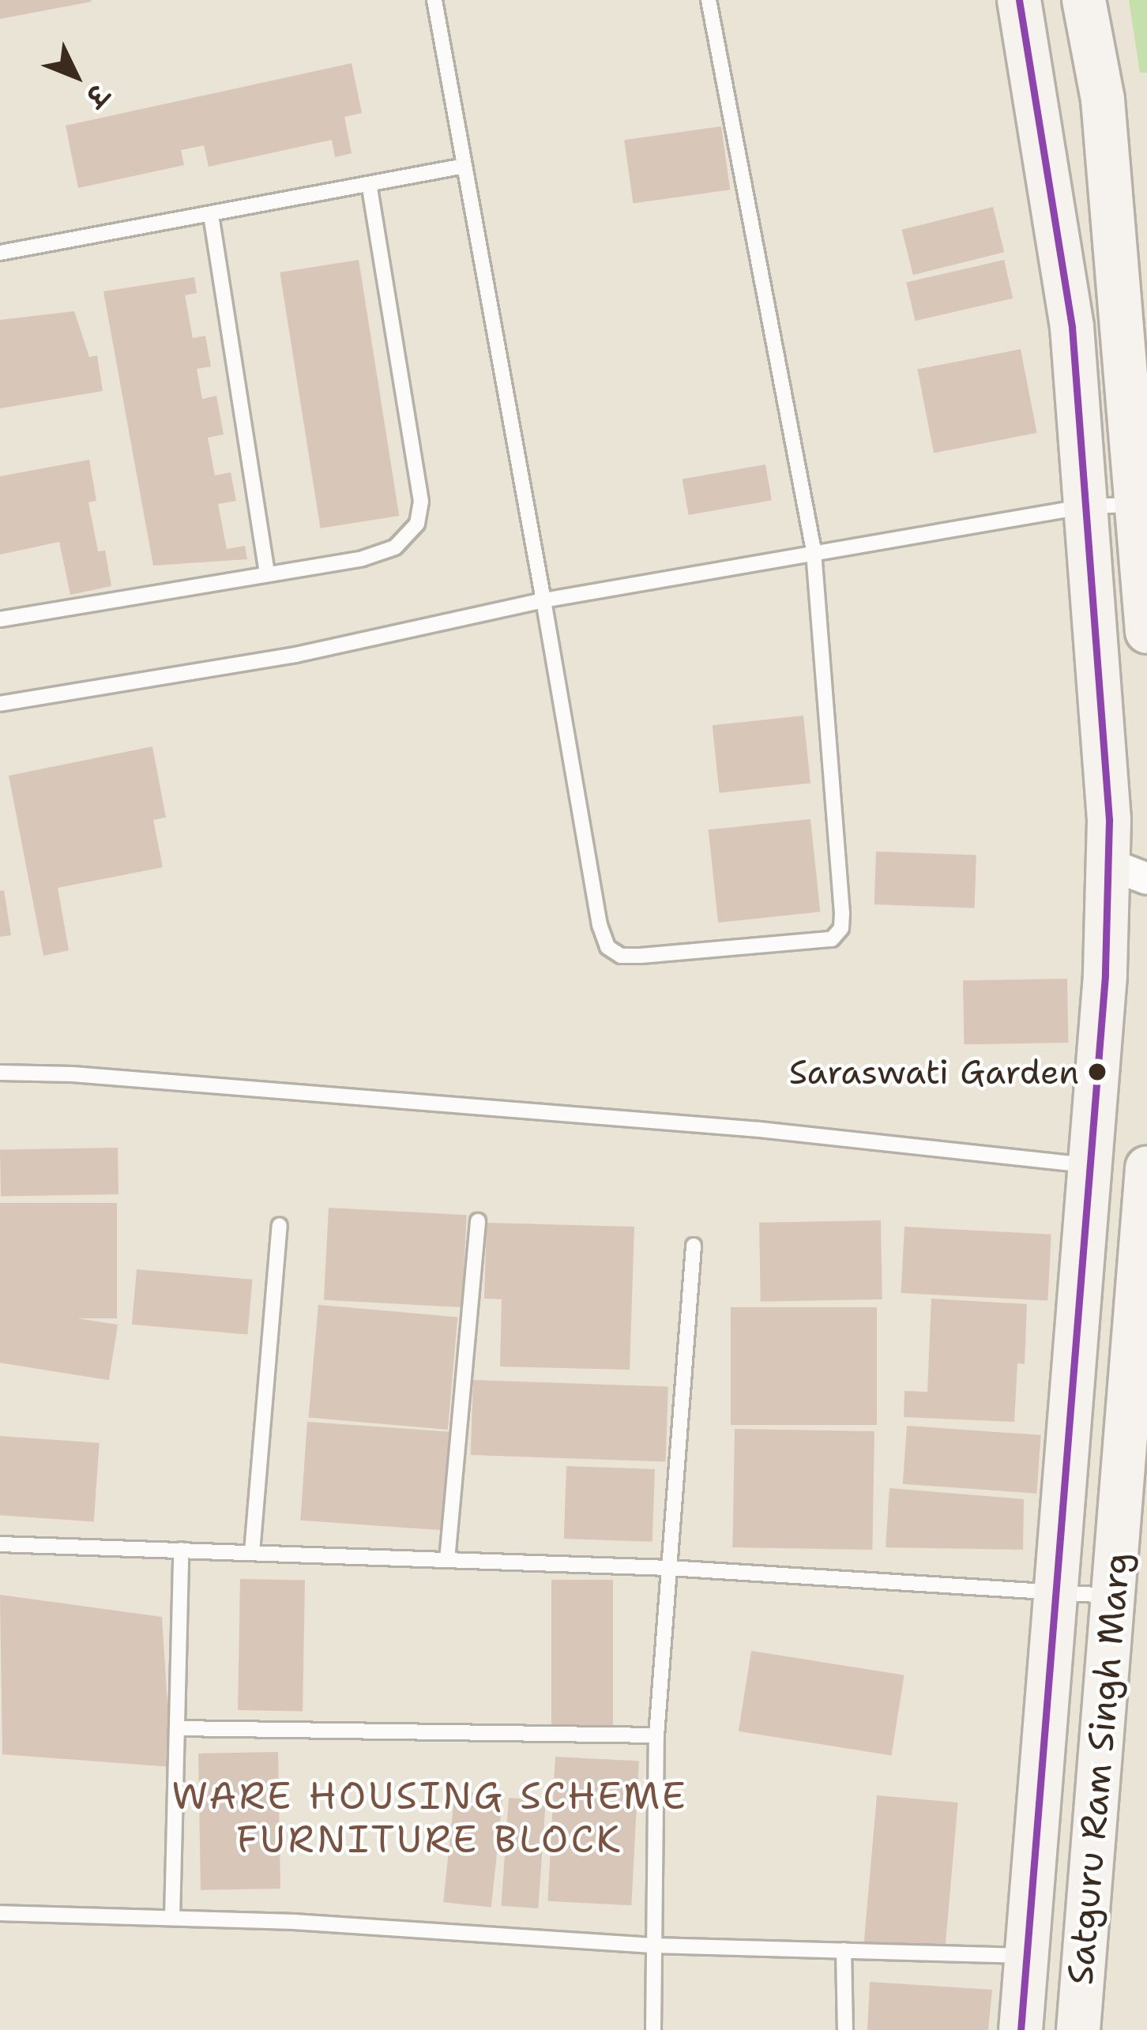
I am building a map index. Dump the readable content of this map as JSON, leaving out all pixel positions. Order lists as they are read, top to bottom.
{
  "streets": {
    "main road": ["Satguru Ram Singh Marg"]
  },
  "districts": ["WARE HOUSING SCHEME FURNITURE BLOCK"],
  "places": ["Saraswati Garden"],
  "north": "bottom right"
}
